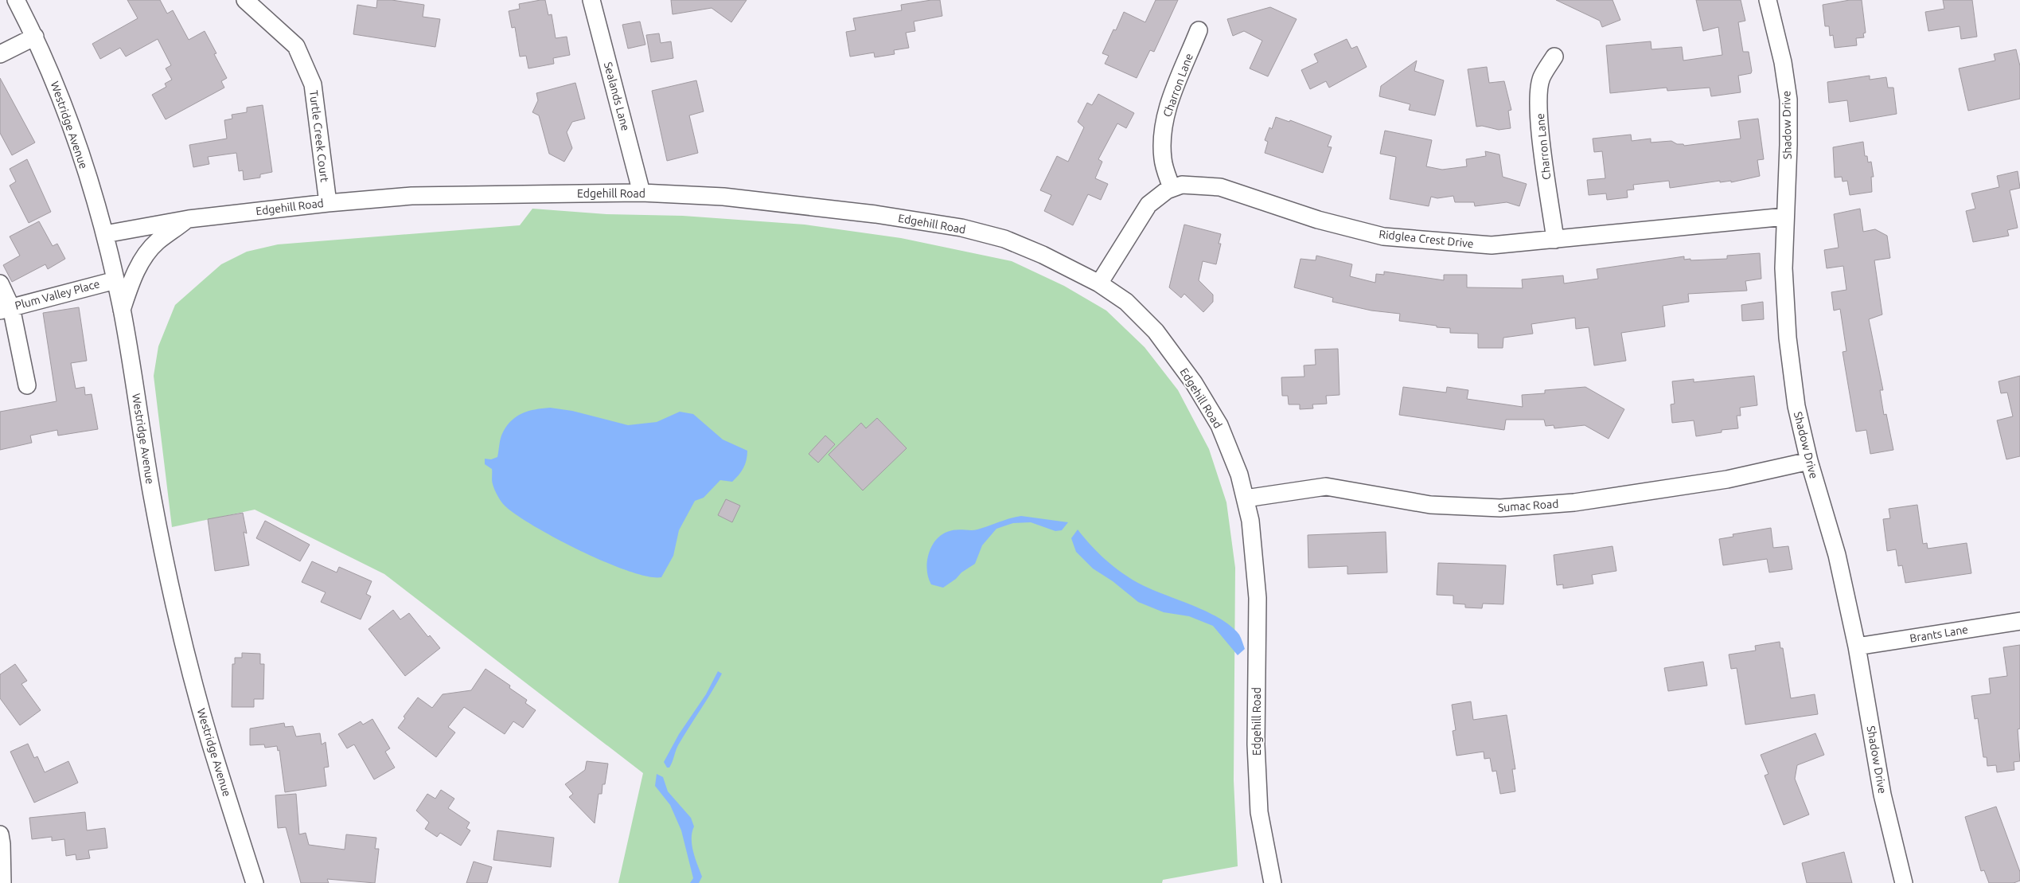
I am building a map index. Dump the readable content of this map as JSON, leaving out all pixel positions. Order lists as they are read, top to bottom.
{
  "streets": {
    "street": [
      "Charron Lane",
      "Sealands Lane",
      "Westridge Avenue",
      "Shadow Drive",
      "Turtle Creek Court",
      "Edgehill Road",
      "Ridglea Crest Drive",
      "Plum Valley Place",
      "Sumac Road",
      "Brants Lane"
    ]
  },
  "crossings": [
    ["Charron Lane", "Ridglea Crest Drive"],
    ["Sealands Lane", "Edgehill Road"],
    ["Westridge Avenue", "Edgehill Road"],
    ["Westridge Avenue", "Plum Valley Place"],
    ["Shadow Drive", "Ridglea Crest Drive"],
    ["Shadow Drive", "Sumac Road"],
    ["Shadow Drive", "Brants Lane"],
    ["Turtle Creek Court", "Edgehill Road"],
    ["Edgehill Road", "Ridglea Crest Drive"],
    ["Edgehill Road", "Sumac Road"]
  ]
}
